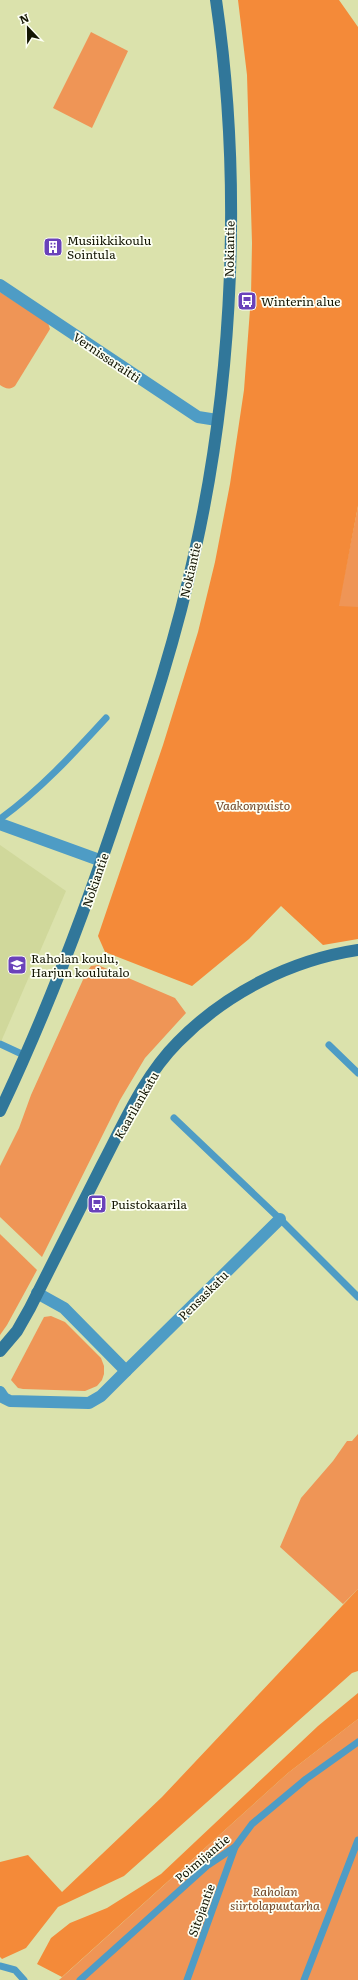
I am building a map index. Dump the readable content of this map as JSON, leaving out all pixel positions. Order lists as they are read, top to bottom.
{
  "streets": {
    "main road": ["Nokiantie", "Kaarilankatu"],
    "street": ["Vernissaraitti", "Pensaskatu"],
    "lane": ["Poimijantie", "Sitojantie"]
  },
  "crossings": [
    ["Nokiantie", "Vernissaraitti"],
    ["Poimijantie", "Sitojantie"]
  ],
  "parks": ["Vaakonpuisto", "Raholan siirtolapuutarha"],
  "places": {
    "building": ["Musiikkikoulu Sointula"],
    "bus stop": ["Winterin alue", "Puistokaarila"],
    "school or university": ["Raholan koulu, Harjun koulutalo"]
  },
  "north": "top"
}
